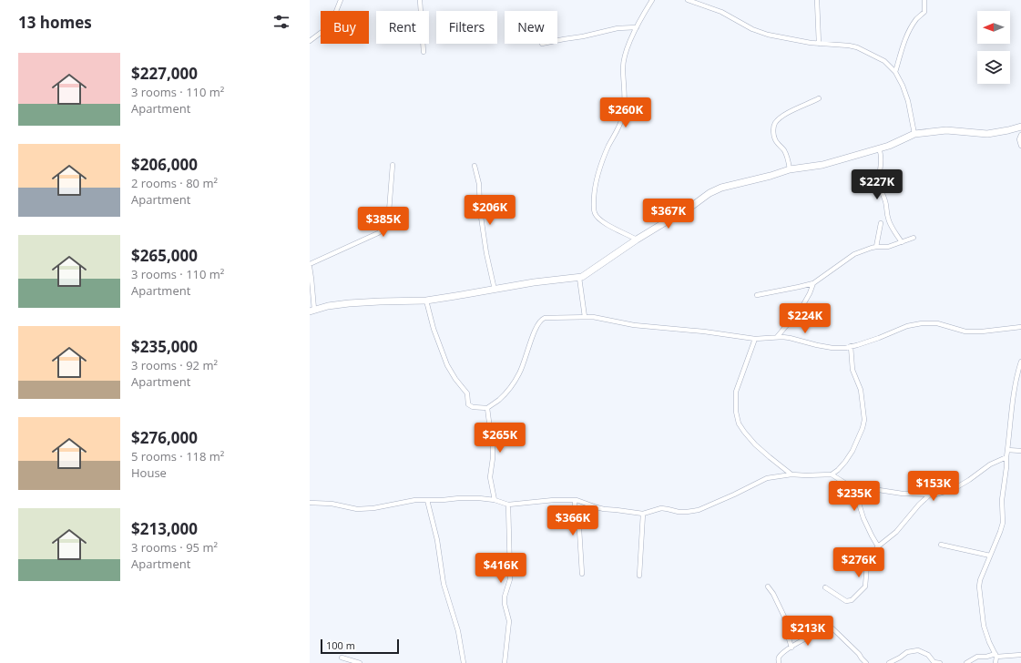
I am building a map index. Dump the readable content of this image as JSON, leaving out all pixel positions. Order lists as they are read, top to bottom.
{
  "scale_bar": "100 m",
  "north": "left",
  "page": {
    "heading": "13 homes",
    "chip": [
      "Buy",
      "Rent",
      "Filters",
      "New"
    ],
    "list": [
      {
        "name": "$227,000",
        "note": "3 rooms · 110 m² · Apartment"
      },
      {
        "name": "$206,000",
        "note": "2 rooms · 80 m² · Apartment"
      },
      {
        "name": "$265,000",
        "note": "3 rooms · 110 m² · Apartment"
      },
      {
        "name": "$235,000",
        "note": "3 rooms · 92 m² · Apartment"
      },
      {
        "name": "$276,000",
        "note": "5 rooms · 118 m² · House"
      },
      {
        "name": "$213,000",
        "note": "3 rooms · 95 m² · Apartment"
      }
    ],
    "price": [
      "$260K",
      "$227K",
      "$206K",
      "$367K",
      "$385K",
      "$224K",
      "$265K",
      "$153K",
      "$235K",
      "$366K",
      "$276K",
      "$416K",
      "$213K"
    ],
    "scale": "100 m"
  }
}
